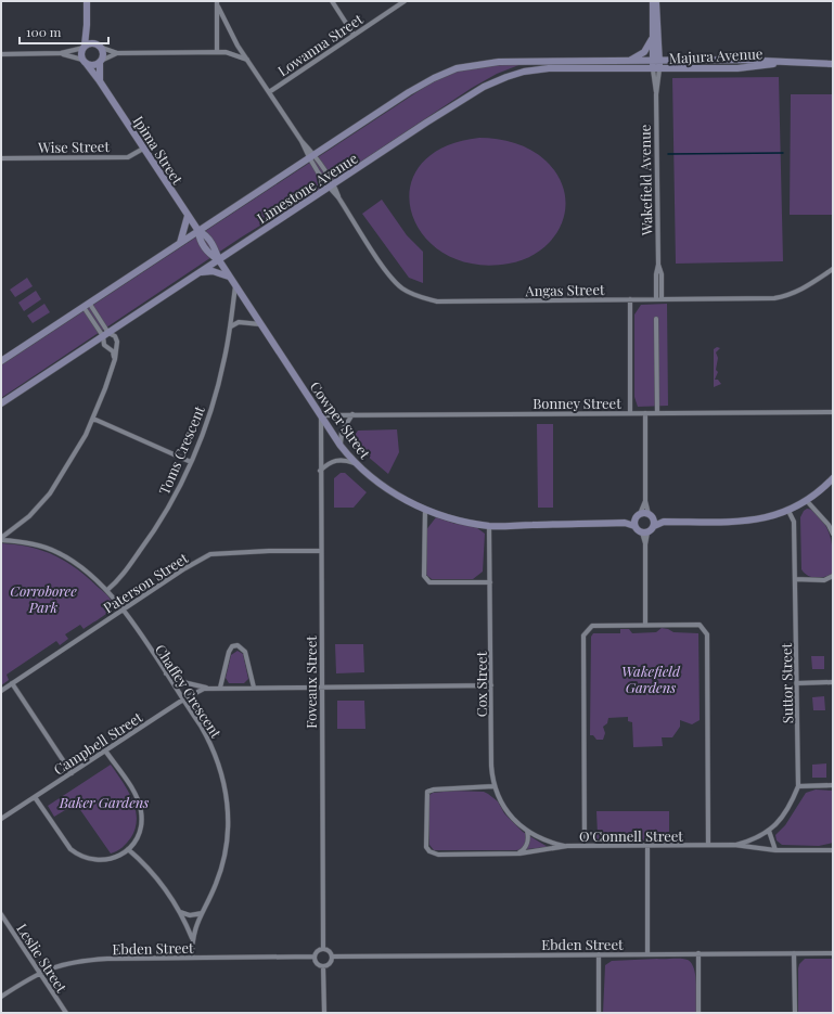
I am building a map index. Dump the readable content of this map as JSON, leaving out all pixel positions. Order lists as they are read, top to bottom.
{
  "streets": {
    "main road": [
      "Majura Avenue",
      "Ipima Street",
      "Wakefield Avenue",
      "Limestone Avenue",
      "Cowper Street"
    ],
    "street": [
      "Lowanna Street",
      "Wise Street",
      "Angas Street",
      "Bonney Street",
      "Toms Crescent",
      "Paterson Street",
      "Foveaux Street",
      "Suttor Street",
      "Cox Street",
      "Chaffey Crescent",
      "Campbell Street",
      "O'Connell Street",
      "Ebden Street",
      "Leslie Street"
    ]
  },
  "crossings": [
    ["Lowanna Street", "Angas Street"],
    ["Majura Avenue", "Wakefield Avenue"],
    ["Majura Avenue", "Limestone Avenue"],
    ["Wise Street", "Ipima Street"],
    ["Ipima Street", "Limestone Avenue"],
    ["Ipima Street", "Cowper Street"],
    ["Wakefield Avenue", "Limestone Avenue"],
    ["Wakefield Avenue", "Angas Street"],
    ["Limestone Avenue", "Angas Street"],
    ["Limestone Avenue", "Cowper Street"],
    ["Bonney Street", "Cowper Street"],
    ["Bonney Street", "Foveaux Street"],
    ["Cowper Street", "Toms Crescent"],
    ["Cowper Street", "Foveaux Street"],
    ["Cowper Street", "Cox Street"],
    ["Paterson Street", "Foveaux Street"],
    ["Paterson Street", "Chaffey Crescent"],
    ["Foveaux Street", "Campbell Street"],
    ["Foveaux Street", "Ebden Street"],
    ["Suttor Street", "O'Connell Street"],
    ["Cox Street", "Campbell Street"],
    ["Cox Street", "O'Connell Street"],
    ["Chaffey Crescent", "Campbell Street"],
    ["Ebden Street", "Leslie Street"]
  ],
  "parks": ["Corroboree Park", "Wakefield Gardens", "Baker Gardens"],
  "scale_bar": "100 m"
}
